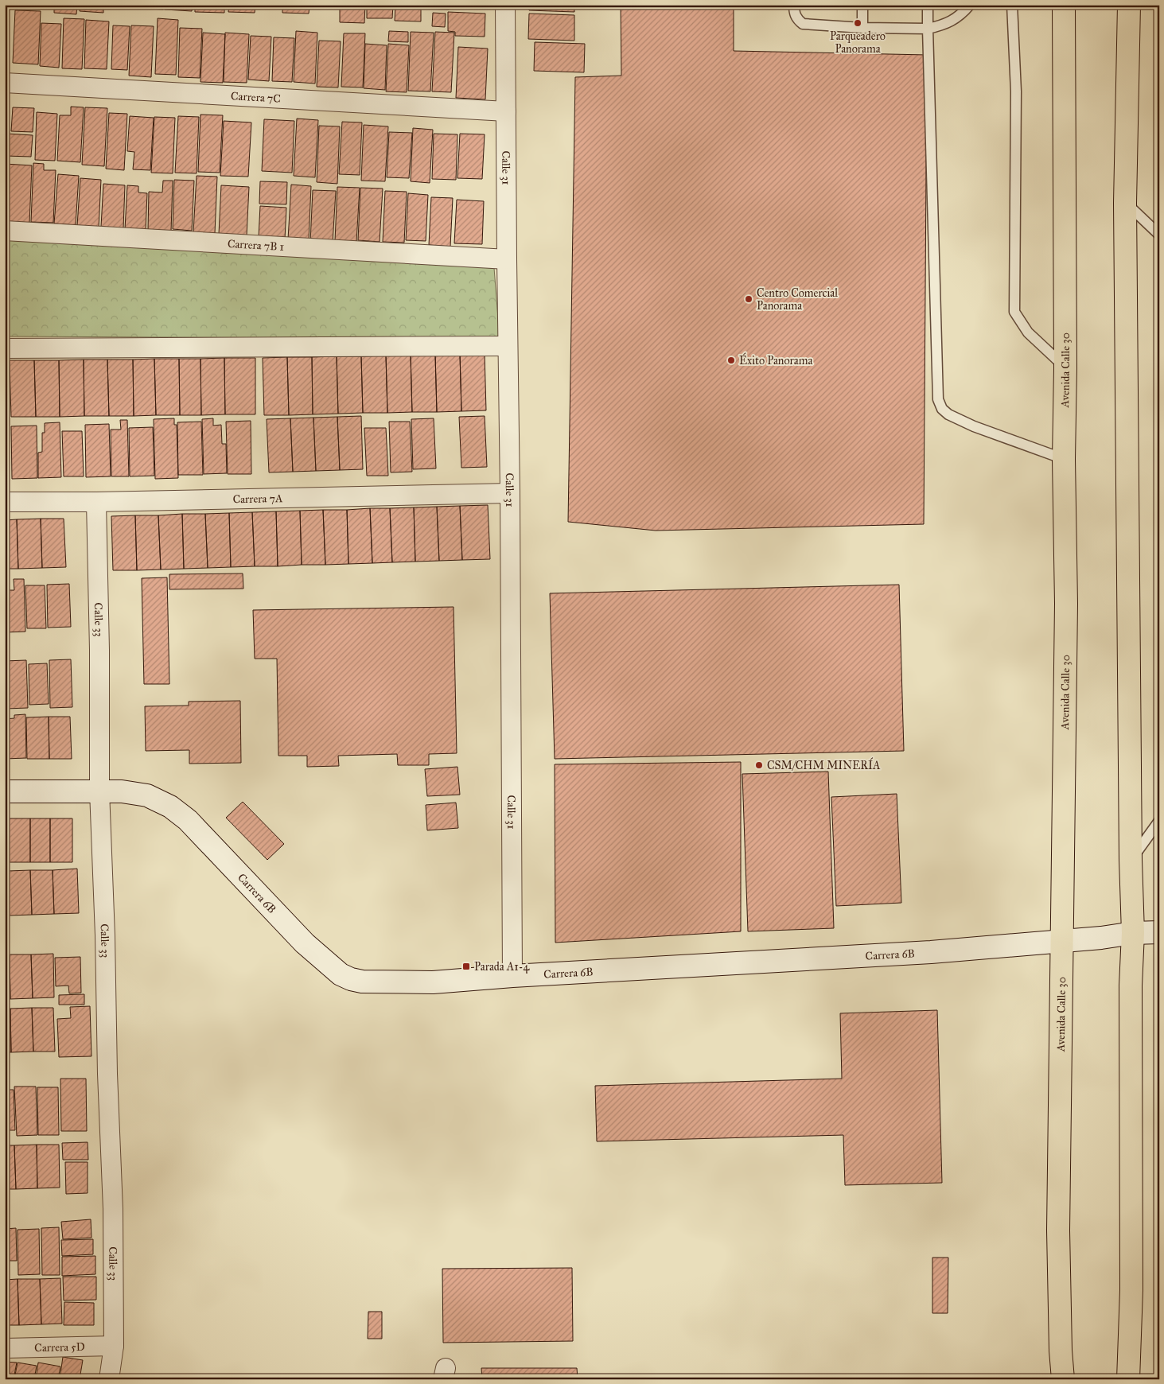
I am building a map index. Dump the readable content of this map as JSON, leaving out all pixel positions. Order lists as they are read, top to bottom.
{
  "streets": {
    "highway": ["Avenida Calle 30"],
    "street": [
      "Carrera 7C",
      "Calle 31",
      "Carrera 7B 1",
      "Carrera 7A",
      "Calle 33",
      "Carrera 6B",
      "Carrera 5D"
    ]
  },
  "crossings": [
    ["Carrera 7C", "Calle 31"],
    ["Calle 31", "Carrera 7B 1"],
    ["Calle 31", "Carrera 7A"],
    ["Calle 31", "Carrera 6B"],
    ["Avenida Calle 30", "Carrera 6B"],
    ["Carrera 7A", "Calle 33"],
    ["Calle 33", "Carrera 6B"],
    ["Calle 33", "Carrera 5D"]
  ],
  "places": {
    "other": [
      "Parqueadero Panorama",
      "Centro Comercial Panorama",
      "Éxito Panorama",
      "CSM/CHM MINERÍA"
    ],
    "transit": ["Parada A1-4"]
  }
}
